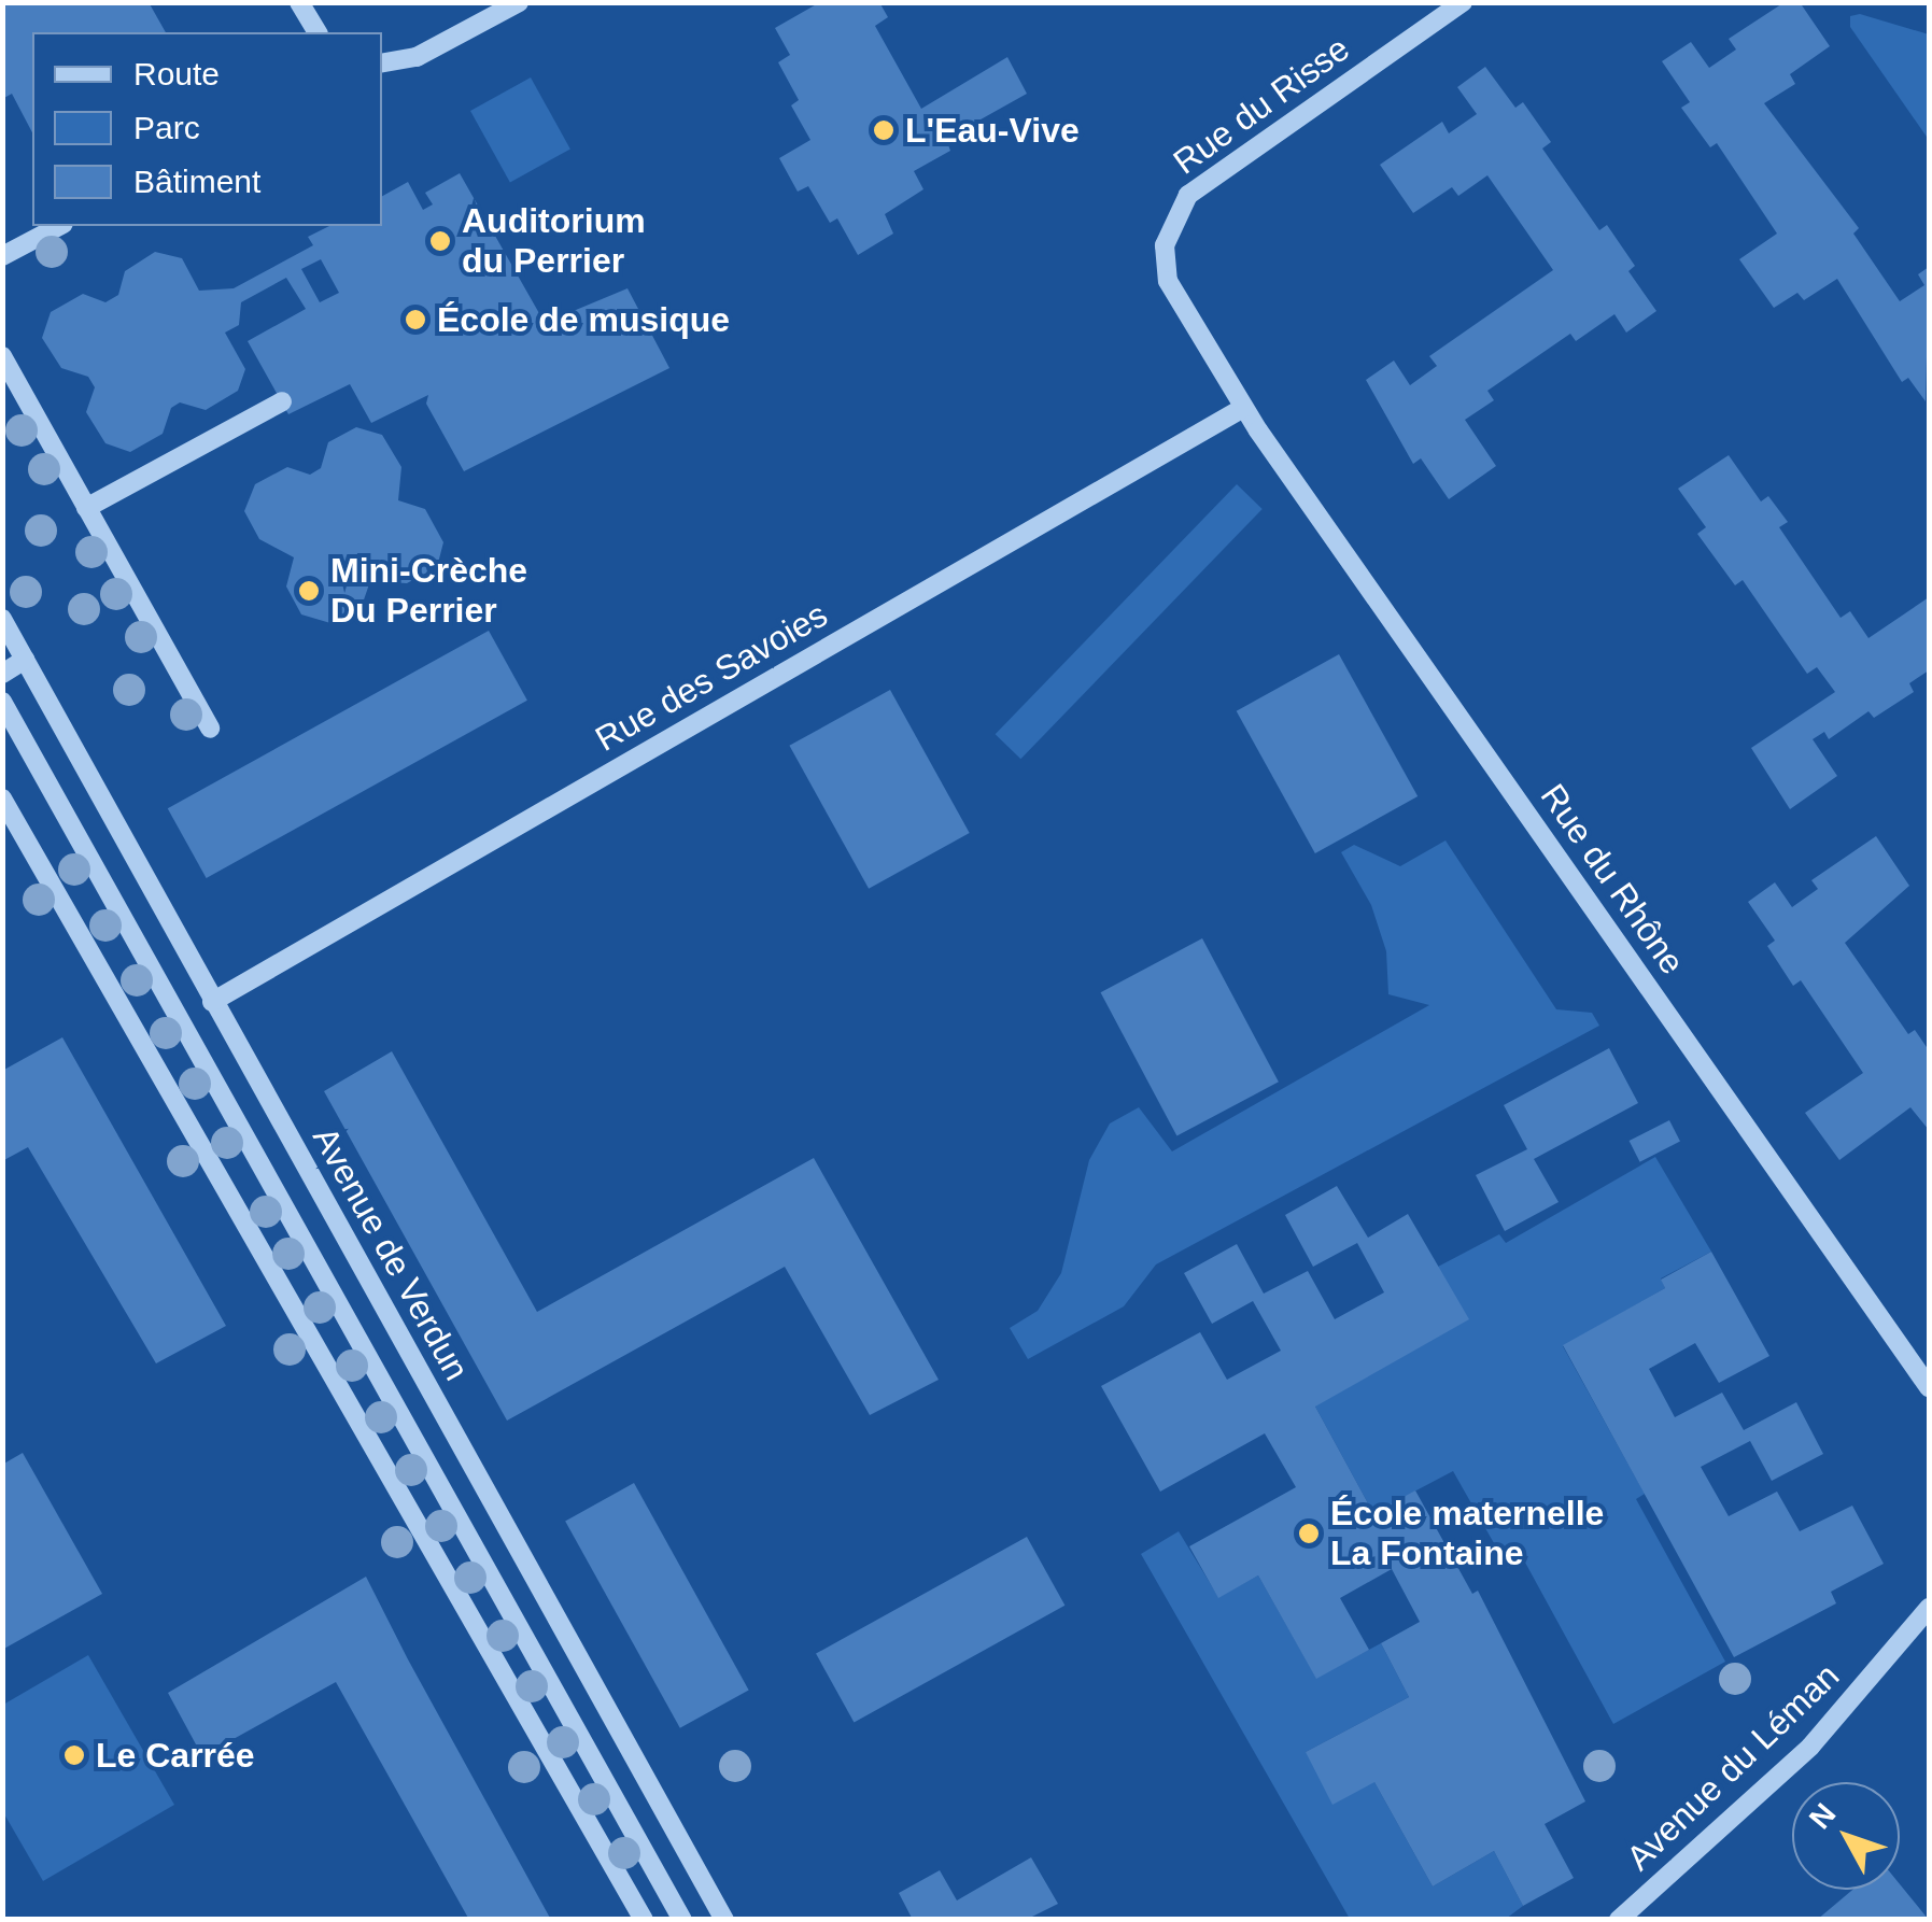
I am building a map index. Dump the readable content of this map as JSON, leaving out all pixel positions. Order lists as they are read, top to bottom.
{
  "streets": {
    "street": [
      "Rue du Risse",
      "Rue des Savoies",
      "Rue du Rhône",
      "Avenue de Verdun",
      "Avenue du Léman"
    ]
  },
  "crossings": [
    ["Rue du Risse", "Rue des Savoies"],
    ["Rue du Risse", "Rue du Rhône"],
    ["Rue des Savoies", "Rue du Rhône"],
    ["Rue des Savoies", "Avenue de Verdun"]
  ],
  "places": [
    "L'Eau-Vive",
    "Auditorium du Perrier",
    "École de musique",
    "Mini-Crèche Du Perrier",
    "École maternelle La Fontaine",
    "Le Carrée"
  ],
  "legend": ["Route", "Parc", "Bâtiment"],
  "north": "top left"
}
